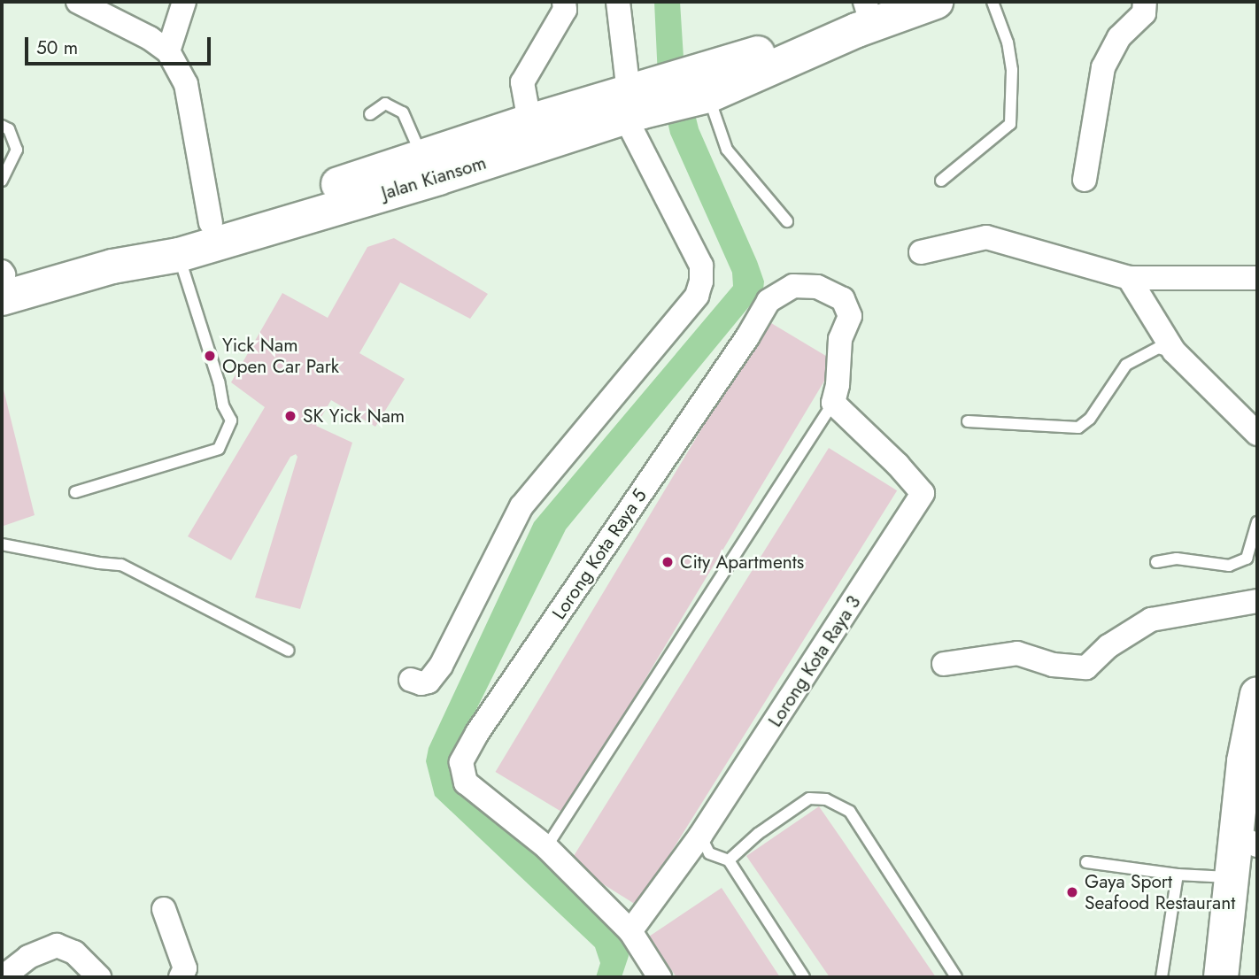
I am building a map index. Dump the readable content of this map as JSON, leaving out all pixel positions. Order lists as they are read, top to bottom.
{
  "streets": {
    "main road": ["Jalan Kiansom"],
    "street": ["Lorong Kota Raya 5", "Lorong Kota Raya 3"]
  },
  "crossings": [
    ["Lorong Kota Raya 5", "Lorong Kota Raya 3"]
  ],
  "places": [
    "Yick Nam Open Car Park",
    "SK Yick Nam",
    "City Apartments",
    "Gaya Sport Seafood Restaurant"
  ],
  "scale_bar": "50 m"
}
